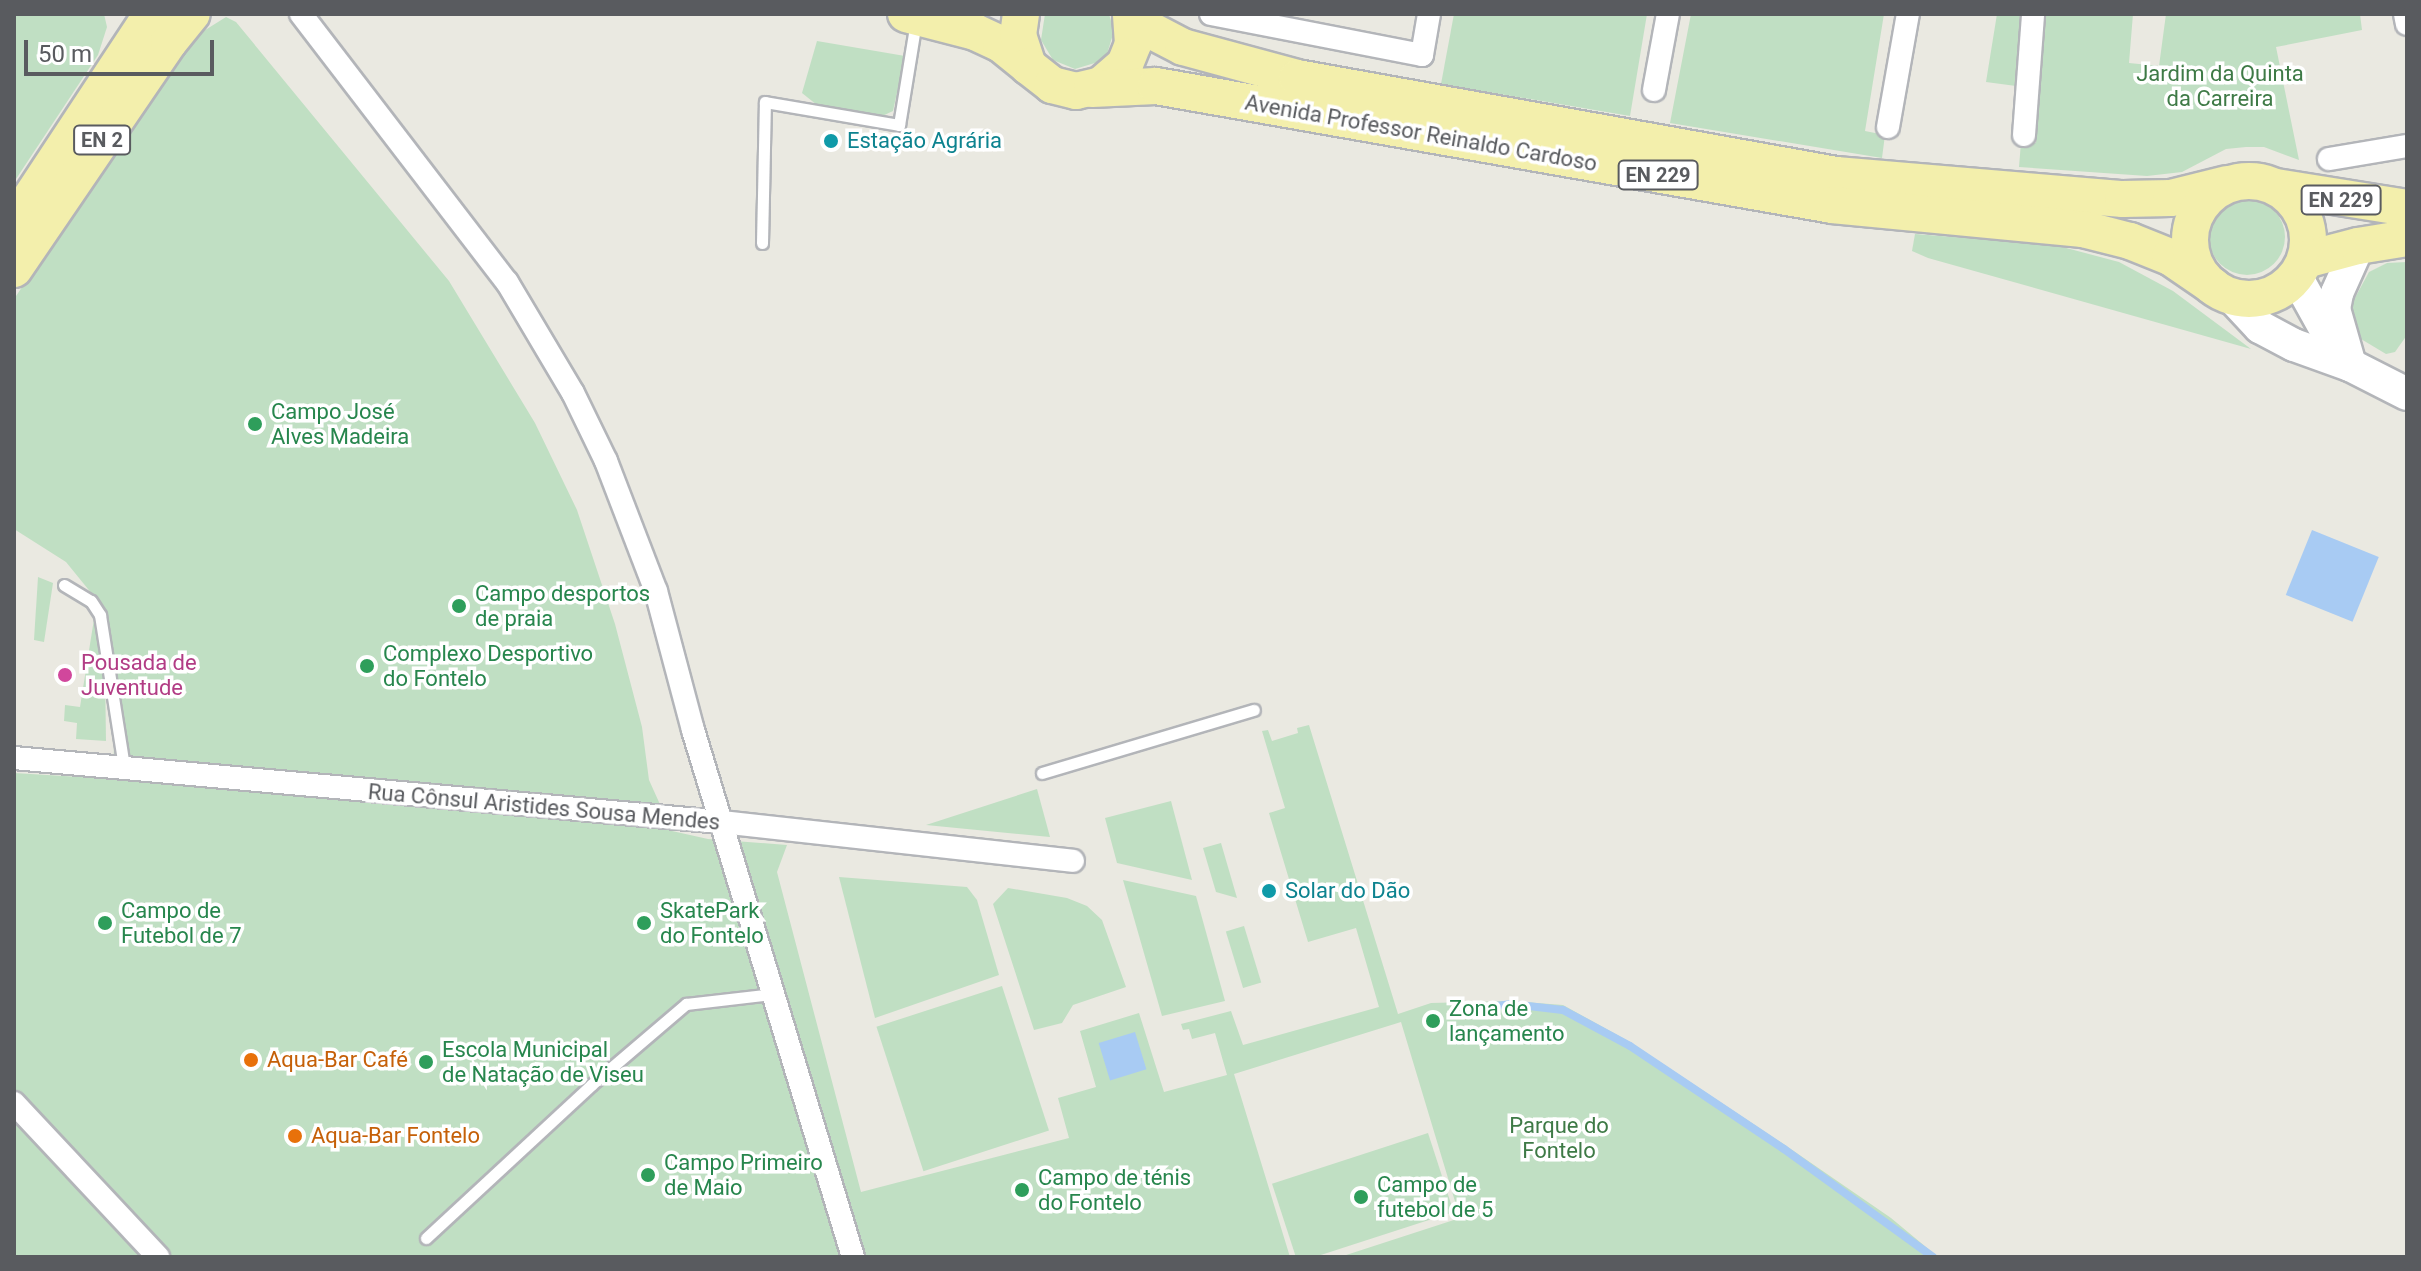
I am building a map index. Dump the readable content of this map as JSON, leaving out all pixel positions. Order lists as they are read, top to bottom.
{
  "streets": {
    "main road": ["Avenida Professor Reinaldo Cardoso", "EN 2", "EN 229"],
    "street": ["Rua Cônsul Aristides Sousa Mendes"]
  },
  "crossings": [
    ["Avenida Professor Reinaldo Cardoso", "EN 229"]
  ],
  "parks": ["Jardim da Quinta da Carreira", "Parque do Fontelo"],
  "places": [
    "Estação Agrária",
    "Campo José Alves Madeira",
    "Campo desportos de praia",
    "Complexo Desportivo do Fontelo",
    "Pousada de Juventude",
    "Solar do Dão",
    "Campo de Futebol de 7",
    "SkatePark do Fontelo",
    "Zona de lançamento",
    "Aqua-Bar Café",
    "Escola Municipal de Natação de Viseu",
    "Aqua-Bar Fontelo",
    "Campo Primeiro de Maio",
    "Campo de ténis do Fontelo",
    "Campo de futebol de 5"
  ],
  "scale_bar": "50 m"
}
